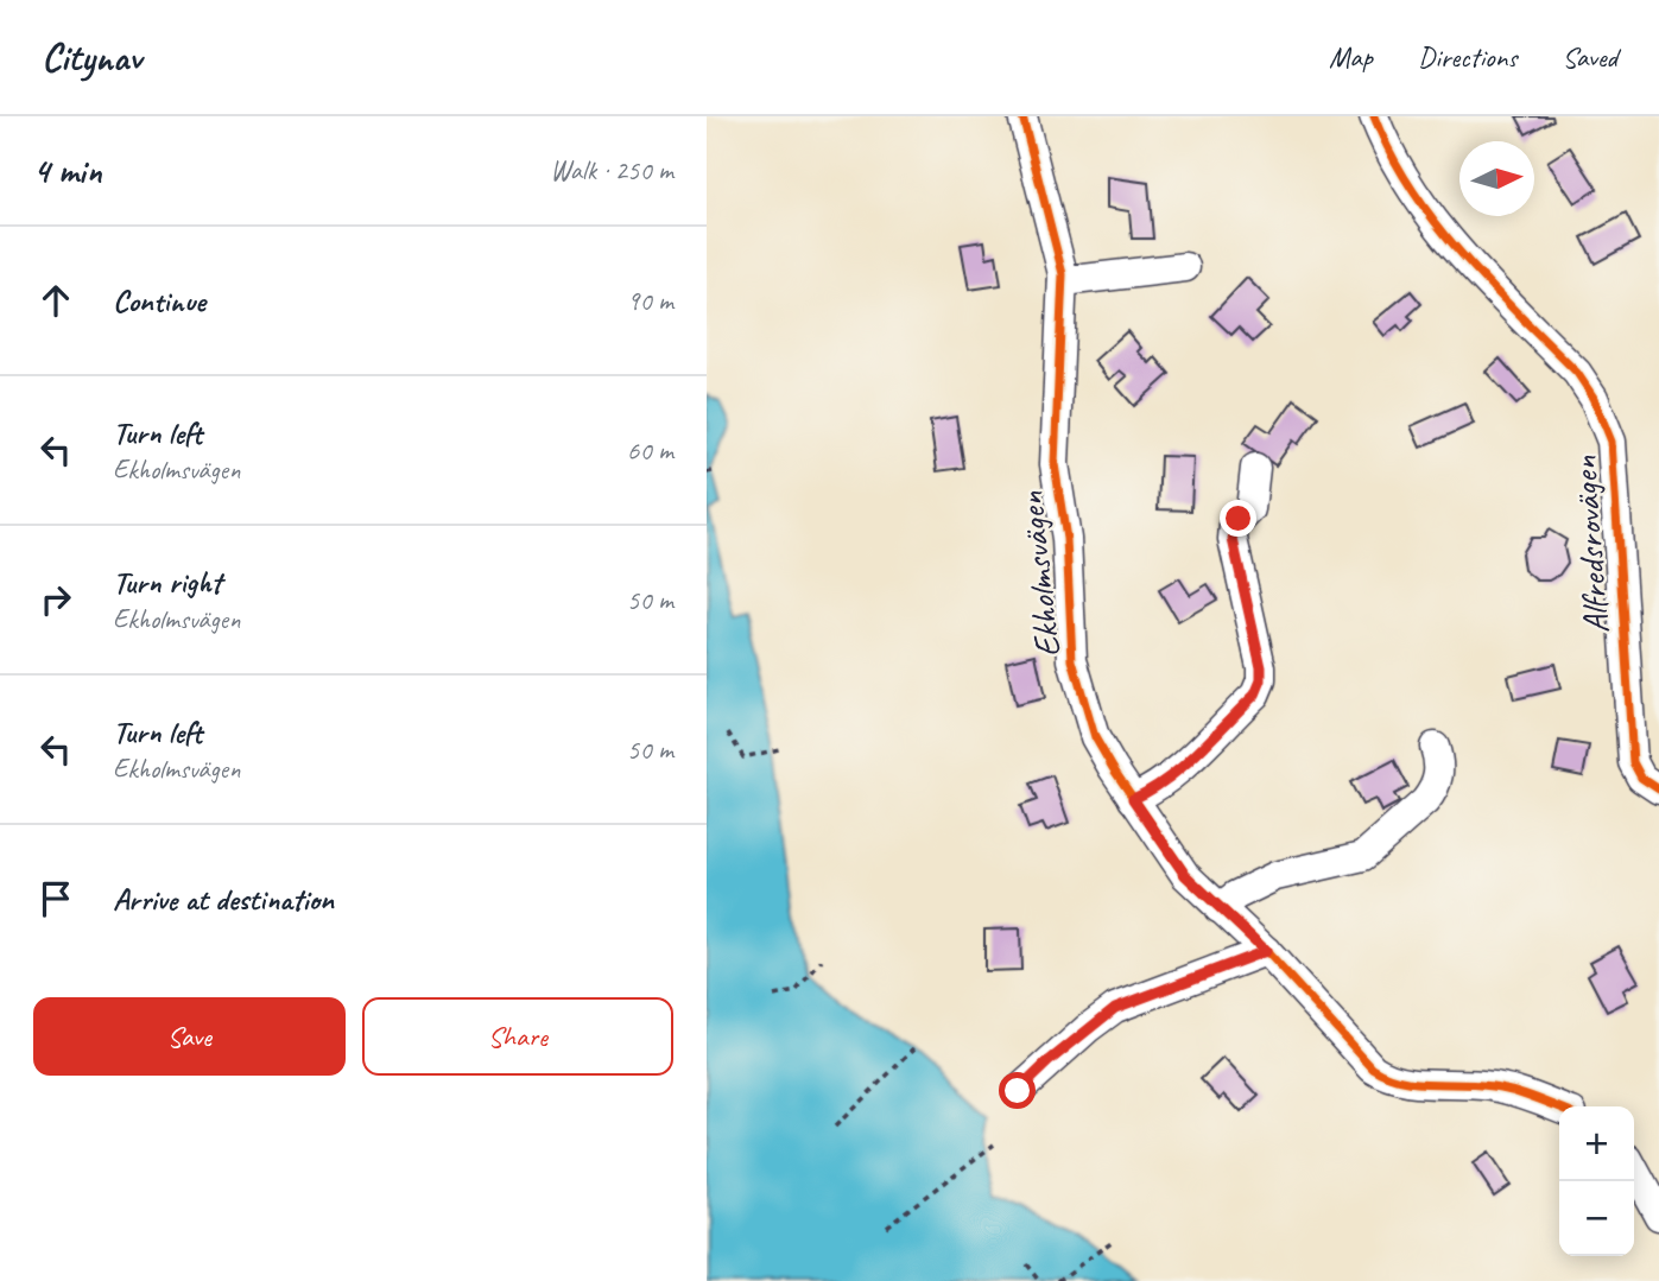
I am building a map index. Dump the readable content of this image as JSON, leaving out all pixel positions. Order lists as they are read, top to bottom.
{
  "streets": {
    "street": ["Alfredsrovägen", "Ekholmsvägen"]
  },
  "north": "right",
  "page": {
    "header": "Citynav",
    "nav": ["Map", "Directions", "Saved"],
    "heading": ["4 min", "Walk · 250 m"],
    "list": [
      ["Continue", "90 m"],
      ["Turn left", "Ekholmsvägen", "60 m"],
      ["Turn right", "Ekholmsvägen", "50 m"],
      ["Turn left", "Ekholmsvägen", "50 m"],
      "Arrive at destination"
    ],
    "buttons": ["Save", "Share"],
    "map_buttons": ["+", "−"]
  }
}
